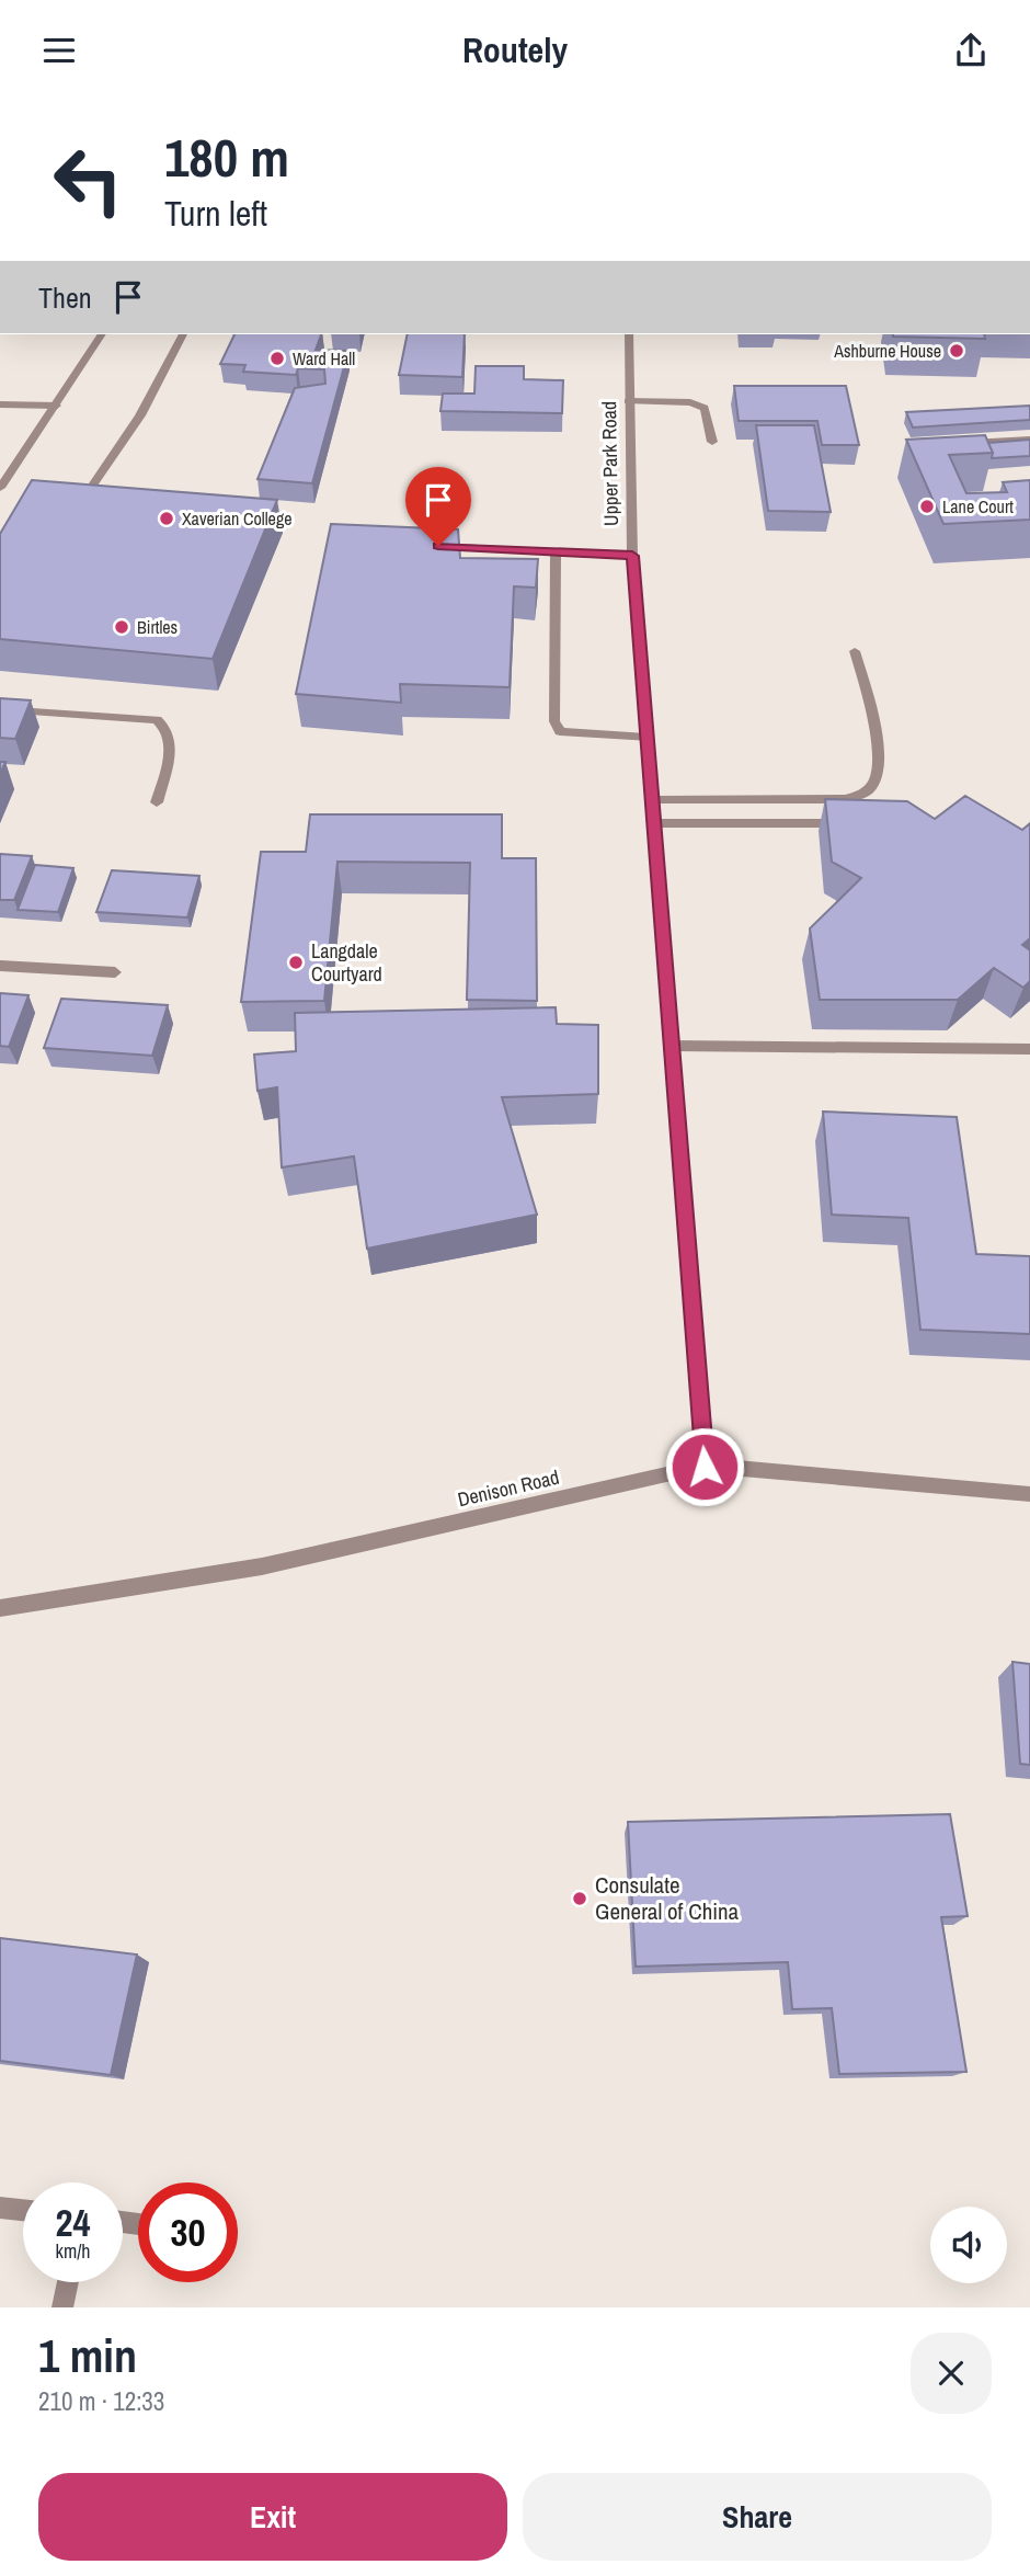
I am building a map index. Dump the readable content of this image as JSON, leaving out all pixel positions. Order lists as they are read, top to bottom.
{
  "streets": {
    "street": ["Upper Park Road", "Denison Road"]
  },
  "crossings": [
    ["Upper Park Road", "Denison Road"]
  ],
  "places": [
    "Ashburne House",
    "Ward Hall",
    "Lane Court",
    "Xaverian College",
    "Birtles",
    "Langdale Courtyard",
    "Consulate General of China"
  ],
  "page": {
    "header": "Routely",
    "turn": ["180 m", "Turn left"],
    "then": "Then",
    "speed": "24 km/h",
    "limit": "30",
    "heading": ["1 min", "210 m · 12:33"],
    "buttons": ["Exit", "Share"]
  }
}
